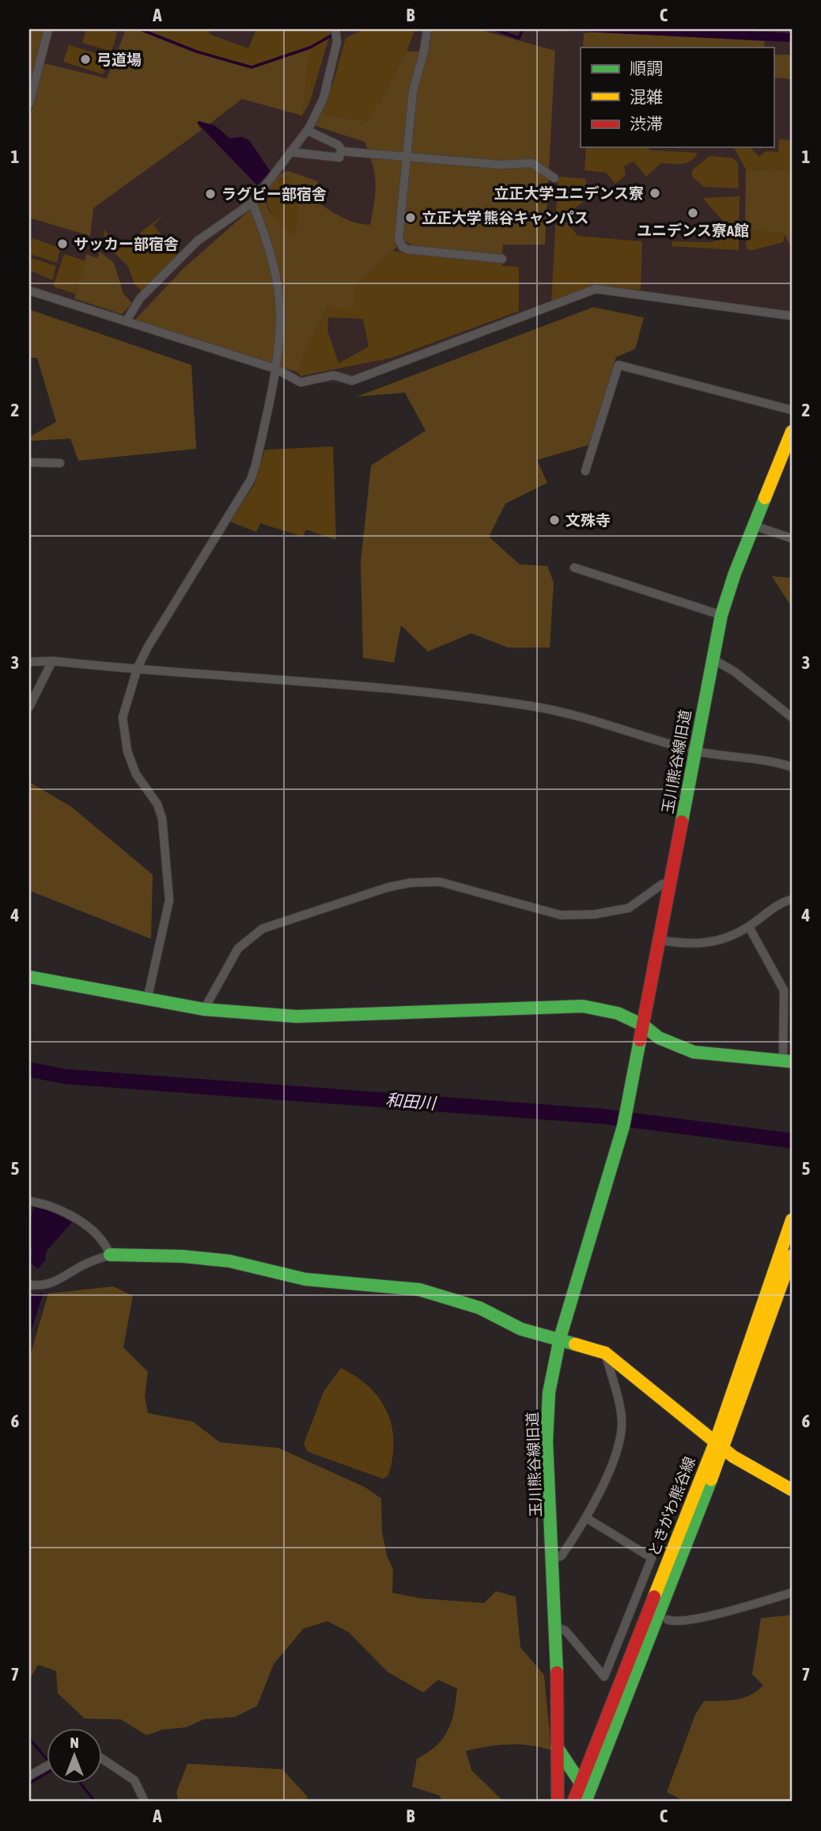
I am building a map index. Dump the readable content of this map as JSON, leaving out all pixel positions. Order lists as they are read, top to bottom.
{
  "streets": {
    "street": ["玉川熊谷線旧道", "ときがわ熊谷線"]
  },
  "water": ["和田川"],
  "places": [
    "弓道場",
    "立正大学ユニデンス寮",
    "ラグビー部宿舎",
    "ユニデンス寮A館",
    "立正大学 熊谷キャンパス",
    "サッカー部宿舎",
    "文殊寺"
  ],
  "legend": ["順調", "混雑", "渋滞"],
  "north": "top",
  "grid": {
    "columns": ["A", "B", "C"],
    "rows": [
      "1",
      "2",
      "3",
      "4",
      "5",
      "6",
      "7"
    ]
  }
}
